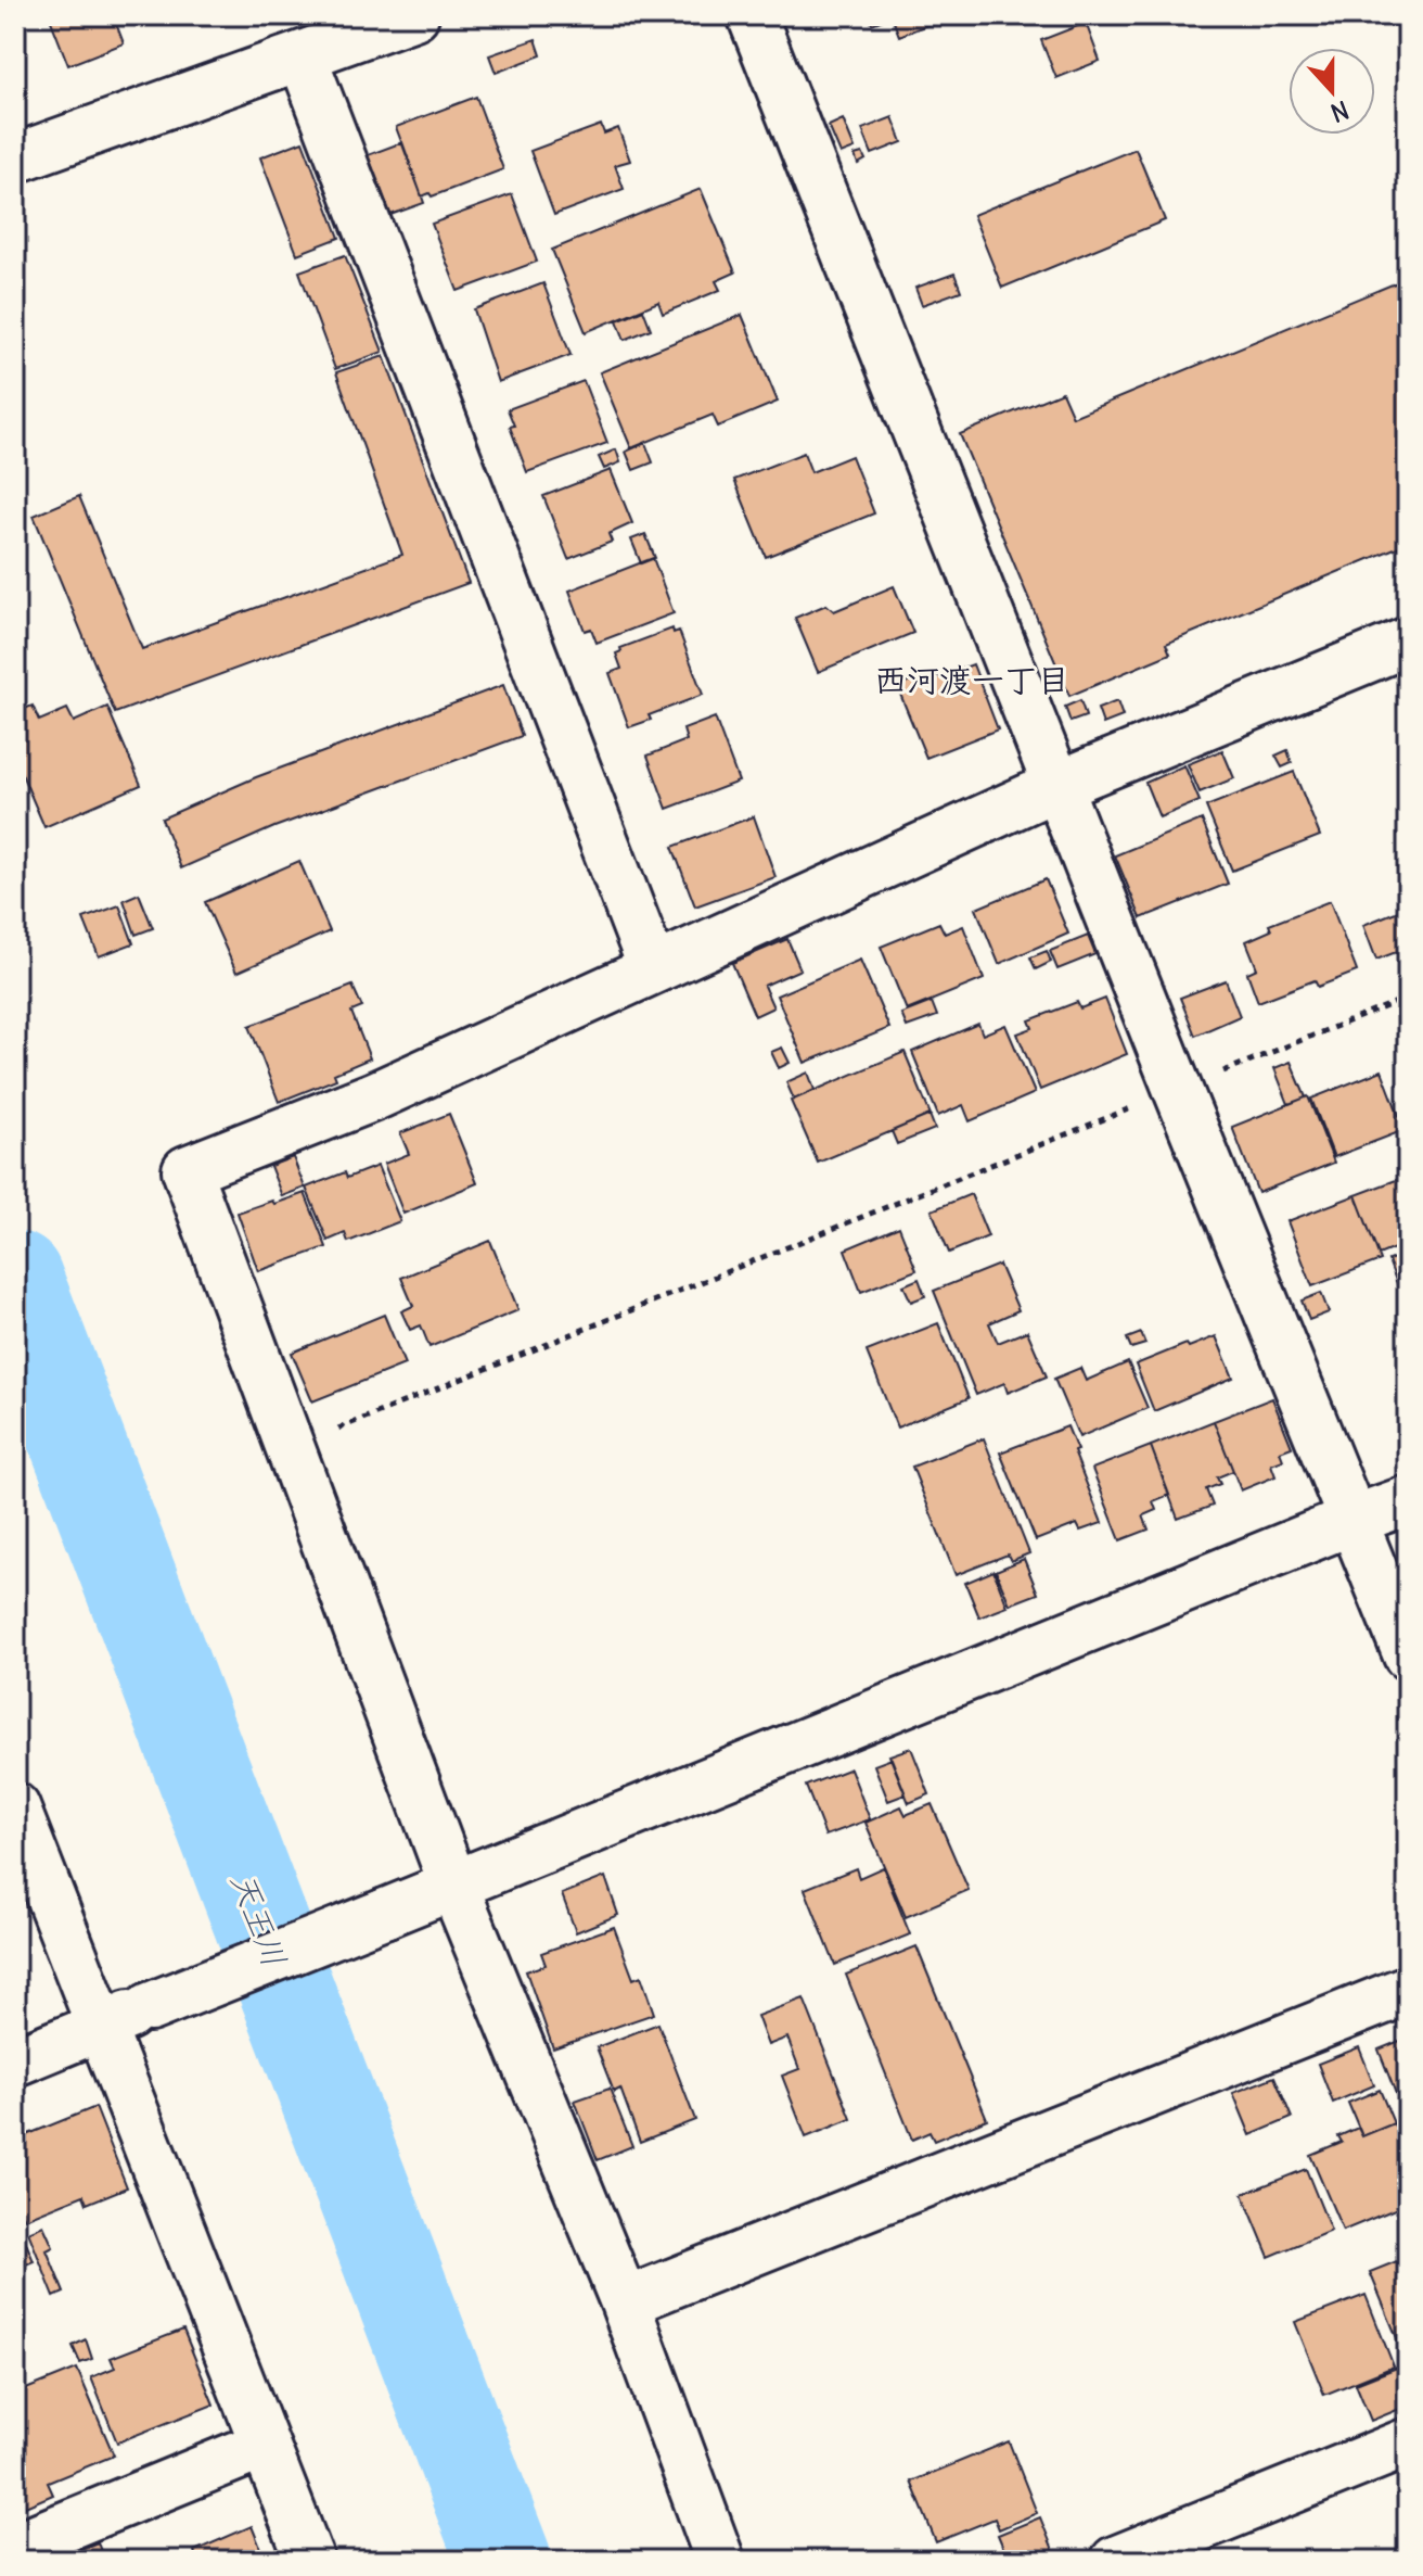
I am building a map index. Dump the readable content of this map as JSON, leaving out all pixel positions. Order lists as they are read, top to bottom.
{
  "districts": ["西河渡一丁目"],
  "water": ["天王川"],
  "north": "bottom"
}
